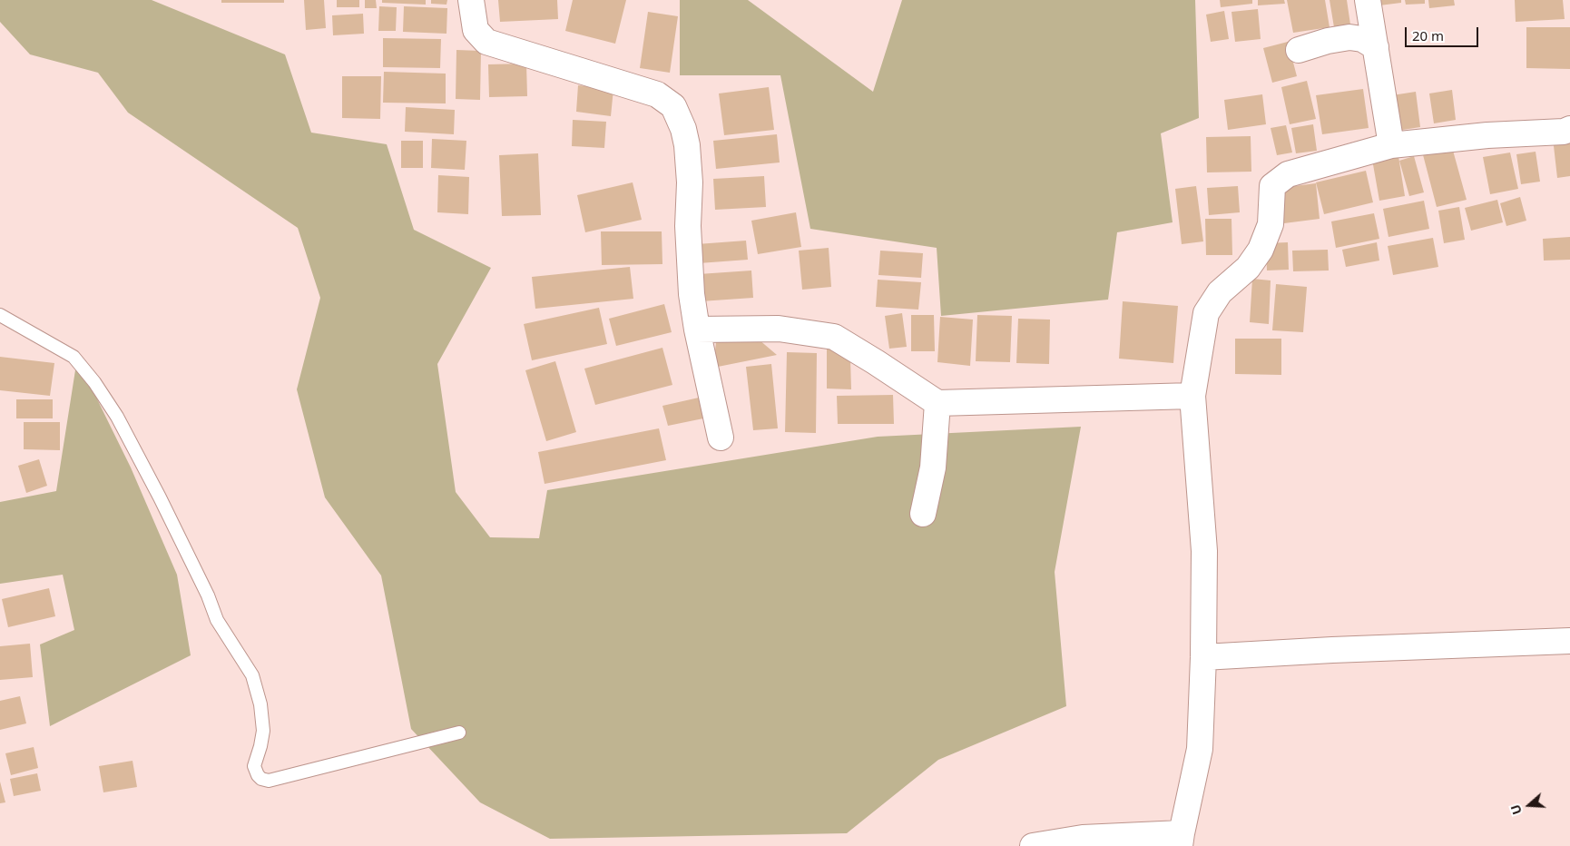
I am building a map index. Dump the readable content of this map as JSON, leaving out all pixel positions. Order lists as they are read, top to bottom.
{
  "scale_bar": "20 m",
  "north": "left"
}
